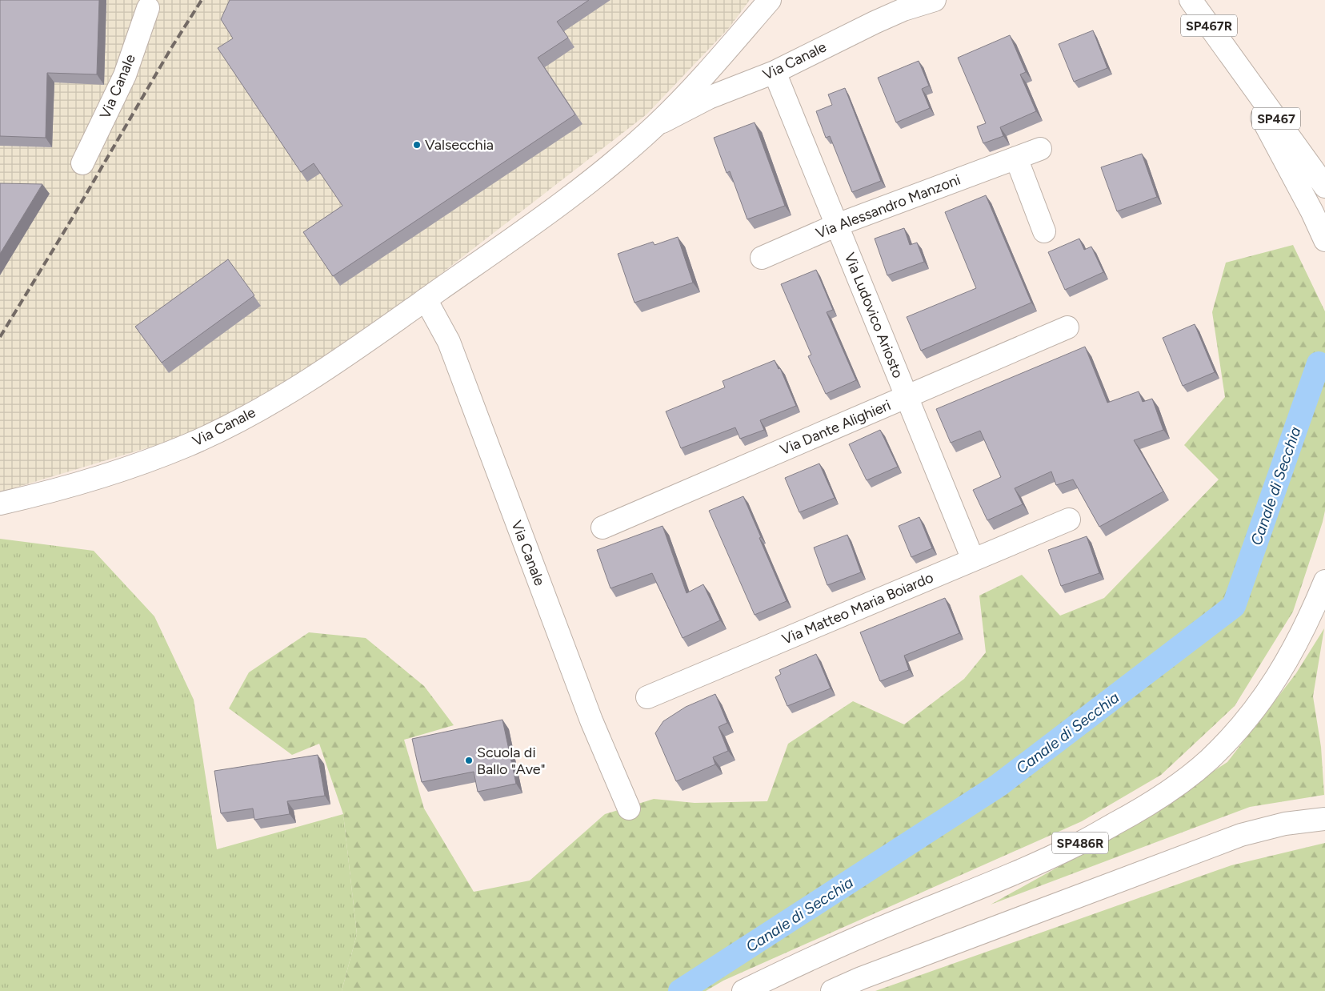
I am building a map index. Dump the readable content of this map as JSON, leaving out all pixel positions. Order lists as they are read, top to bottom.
{
  "streets": {
    "street": [
      "SP467R",
      "Via Canale",
      "SP467",
      "Via Alessandro Manzoni",
      "Via Ludovico Ariosto",
      "Via Dante Alighieri",
      "Via Matteo Maria Boiardo",
      "SP486R"
    ]
  },
  "crossings": [
    ["SP467R", "SP467"],
    ["Via Canale", "Via Ludovico Ariosto"],
    ["Via Alessandro Manzoni", "Via Ludovico Ariosto"],
    ["Via Ludovico Ariosto", "Via Dante Alighieri"],
    ["Via Ludovico Ariosto", "Via Matteo Maria Boiardo"]
  ],
  "water": ["Canale di Secchia"],
  "places": ["Valsecchia", "Scuola di Ballo \"Ave\""]
}
